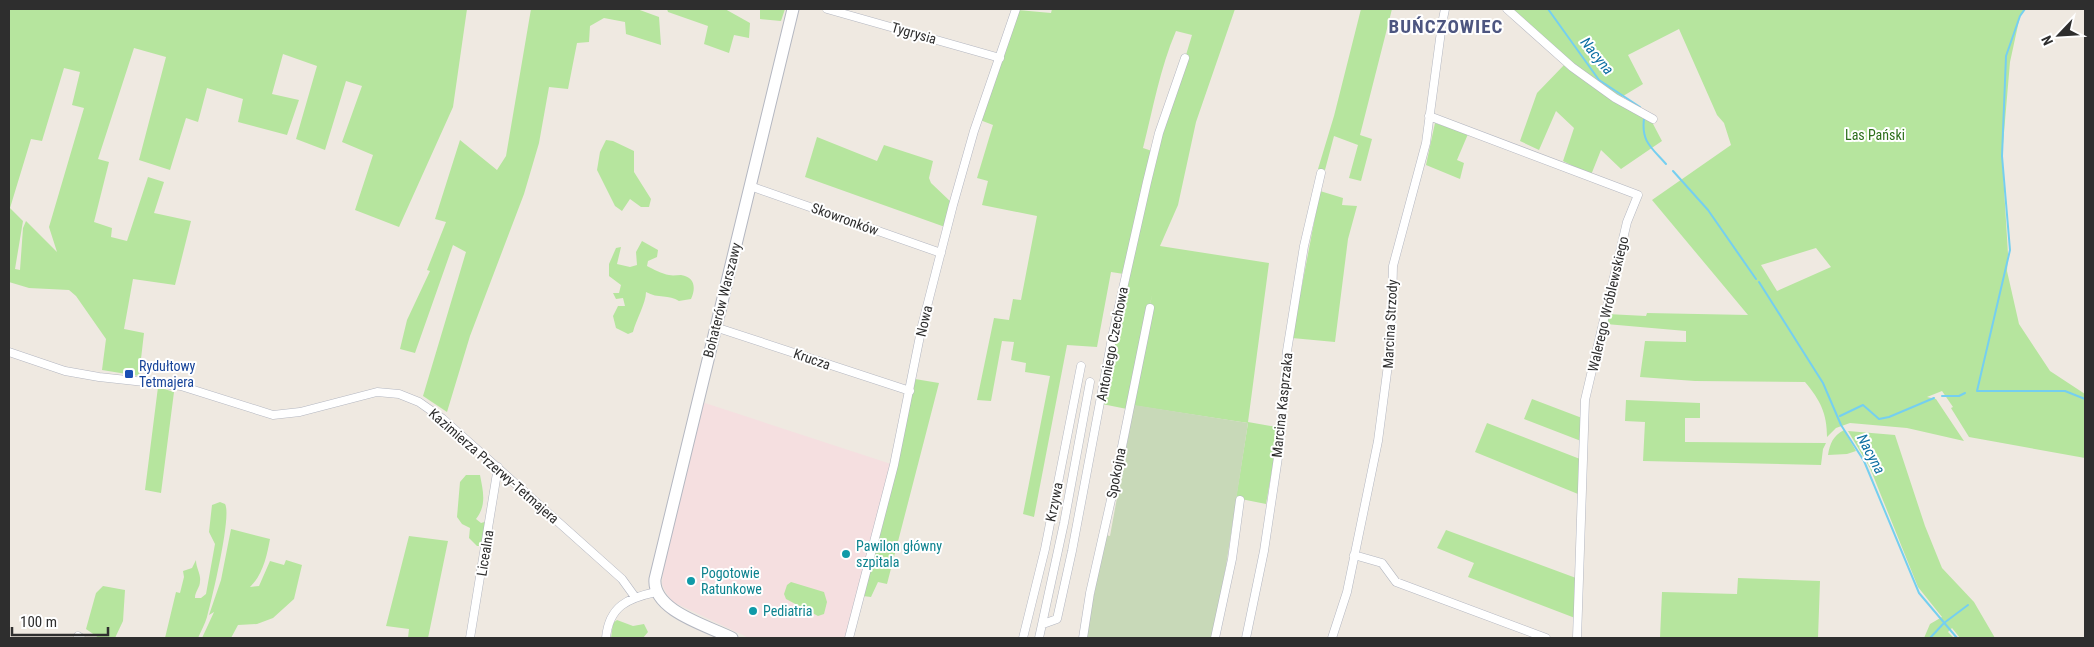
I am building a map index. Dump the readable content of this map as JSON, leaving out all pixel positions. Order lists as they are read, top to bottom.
{
  "streets": {
    "street": [
      "Tygrysia",
      "Skowronków",
      "Bohaterów Warszawy",
      "Walerego Wróblewskiego",
      "Nowa",
      "Marcina Strzody",
      "Antoniego Czechowa",
      "Krucza",
      "Marcina Kasprzaka",
      "Kazimierza Przerwy-Tetmajera",
      "Spokojna",
      "Krzywa",
      "Licealna"
    ]
  },
  "crossings": [
    ["Tygrysia", "Nowa"],
    ["Skowronków", "Bohaterów Warszawy"],
    ["Skowronków", "Nowa"],
    ["Bohaterów Warszawy", "Krucza"],
    ["Walerego Wróblewskiego", "Marcina Strzody"],
    ["Nowa", "Krucza"],
    ["Kazimierza Przerwy-Tetmajera", "Licealna"]
  ],
  "districts": ["BUŃCZOWIEC"],
  "water": ["Nacyna"],
  "parks": ["Las Pański"],
  "places": {
    "transit": ["Rydułtowy Tetmajera"],
    "other": ["Pawilon główny szpitala", "Pogotowie Ratunkowe", "Pediatria"]
  },
  "scale_bar": "100 m",
  "north": "bottom left"
}
